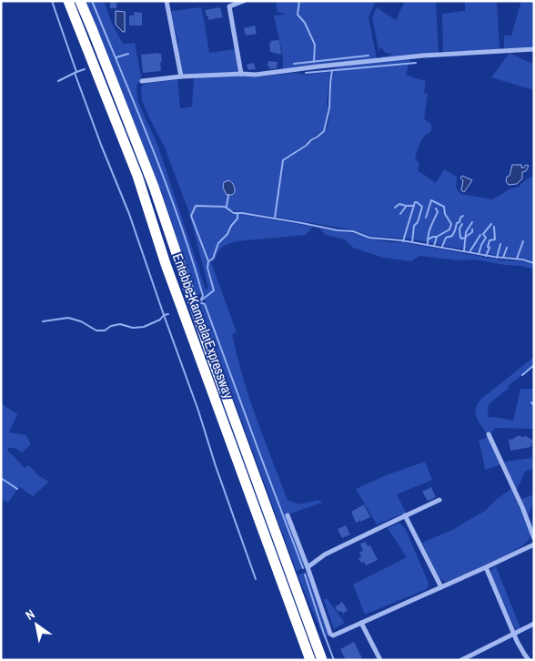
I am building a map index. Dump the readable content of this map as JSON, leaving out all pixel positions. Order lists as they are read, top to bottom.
{
  "streets": {
    "highway": ["Entebbe-Kampala Expressway"]
  },
  "north": "top left"
}
